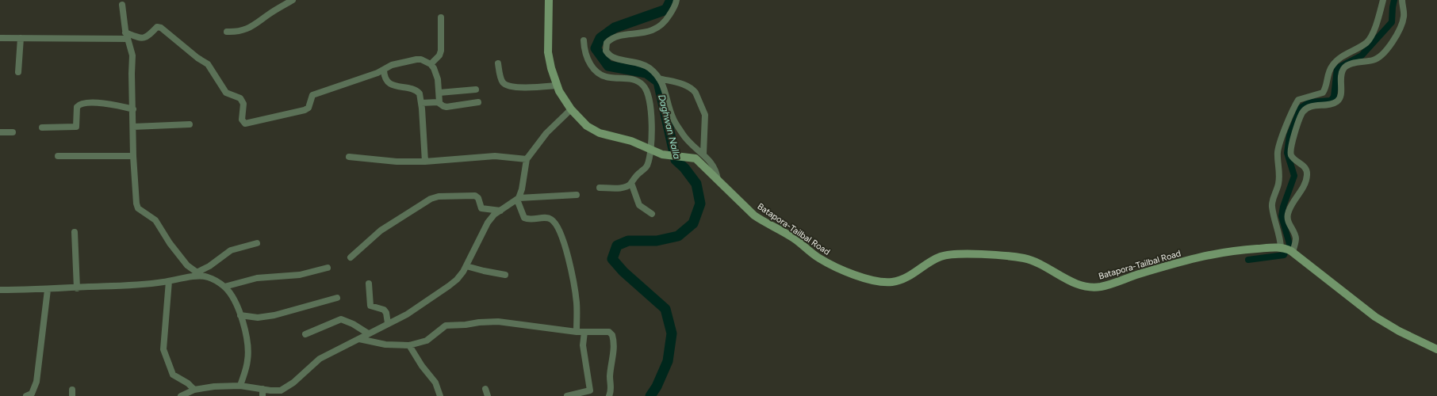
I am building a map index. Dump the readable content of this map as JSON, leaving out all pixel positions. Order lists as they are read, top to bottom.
{
  "streets": {
    "main road": ["Batapora-Tailbal Road"]
  },
  "water": ["Daghwan Nalla"]
}
